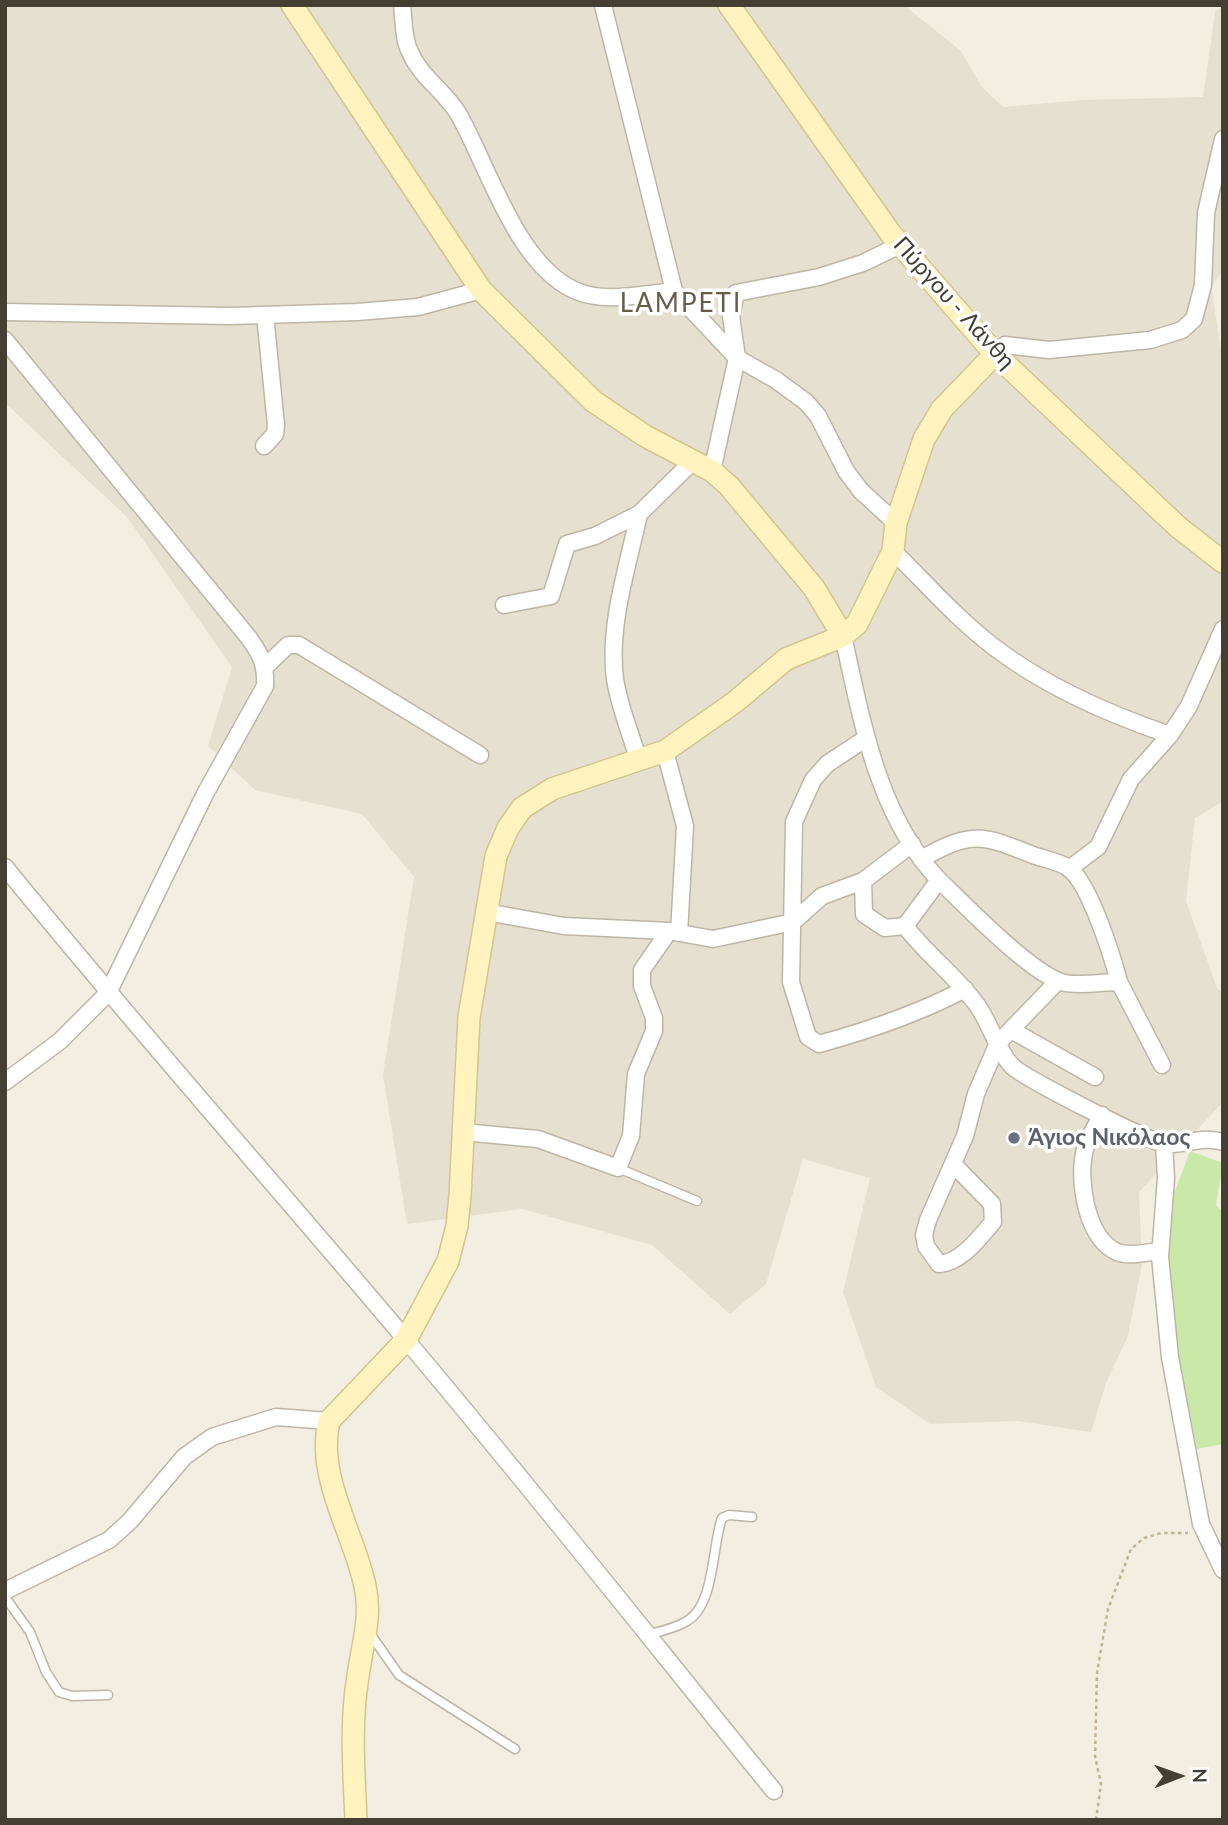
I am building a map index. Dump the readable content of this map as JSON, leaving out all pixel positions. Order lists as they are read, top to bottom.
{
  "streets": {
    "street": ["Πύργου - Λάνθη"]
  },
  "districts": ["LAMPETI"],
  "places": ["Άγιος Νικόλαος"],
  "north": "right"
}
